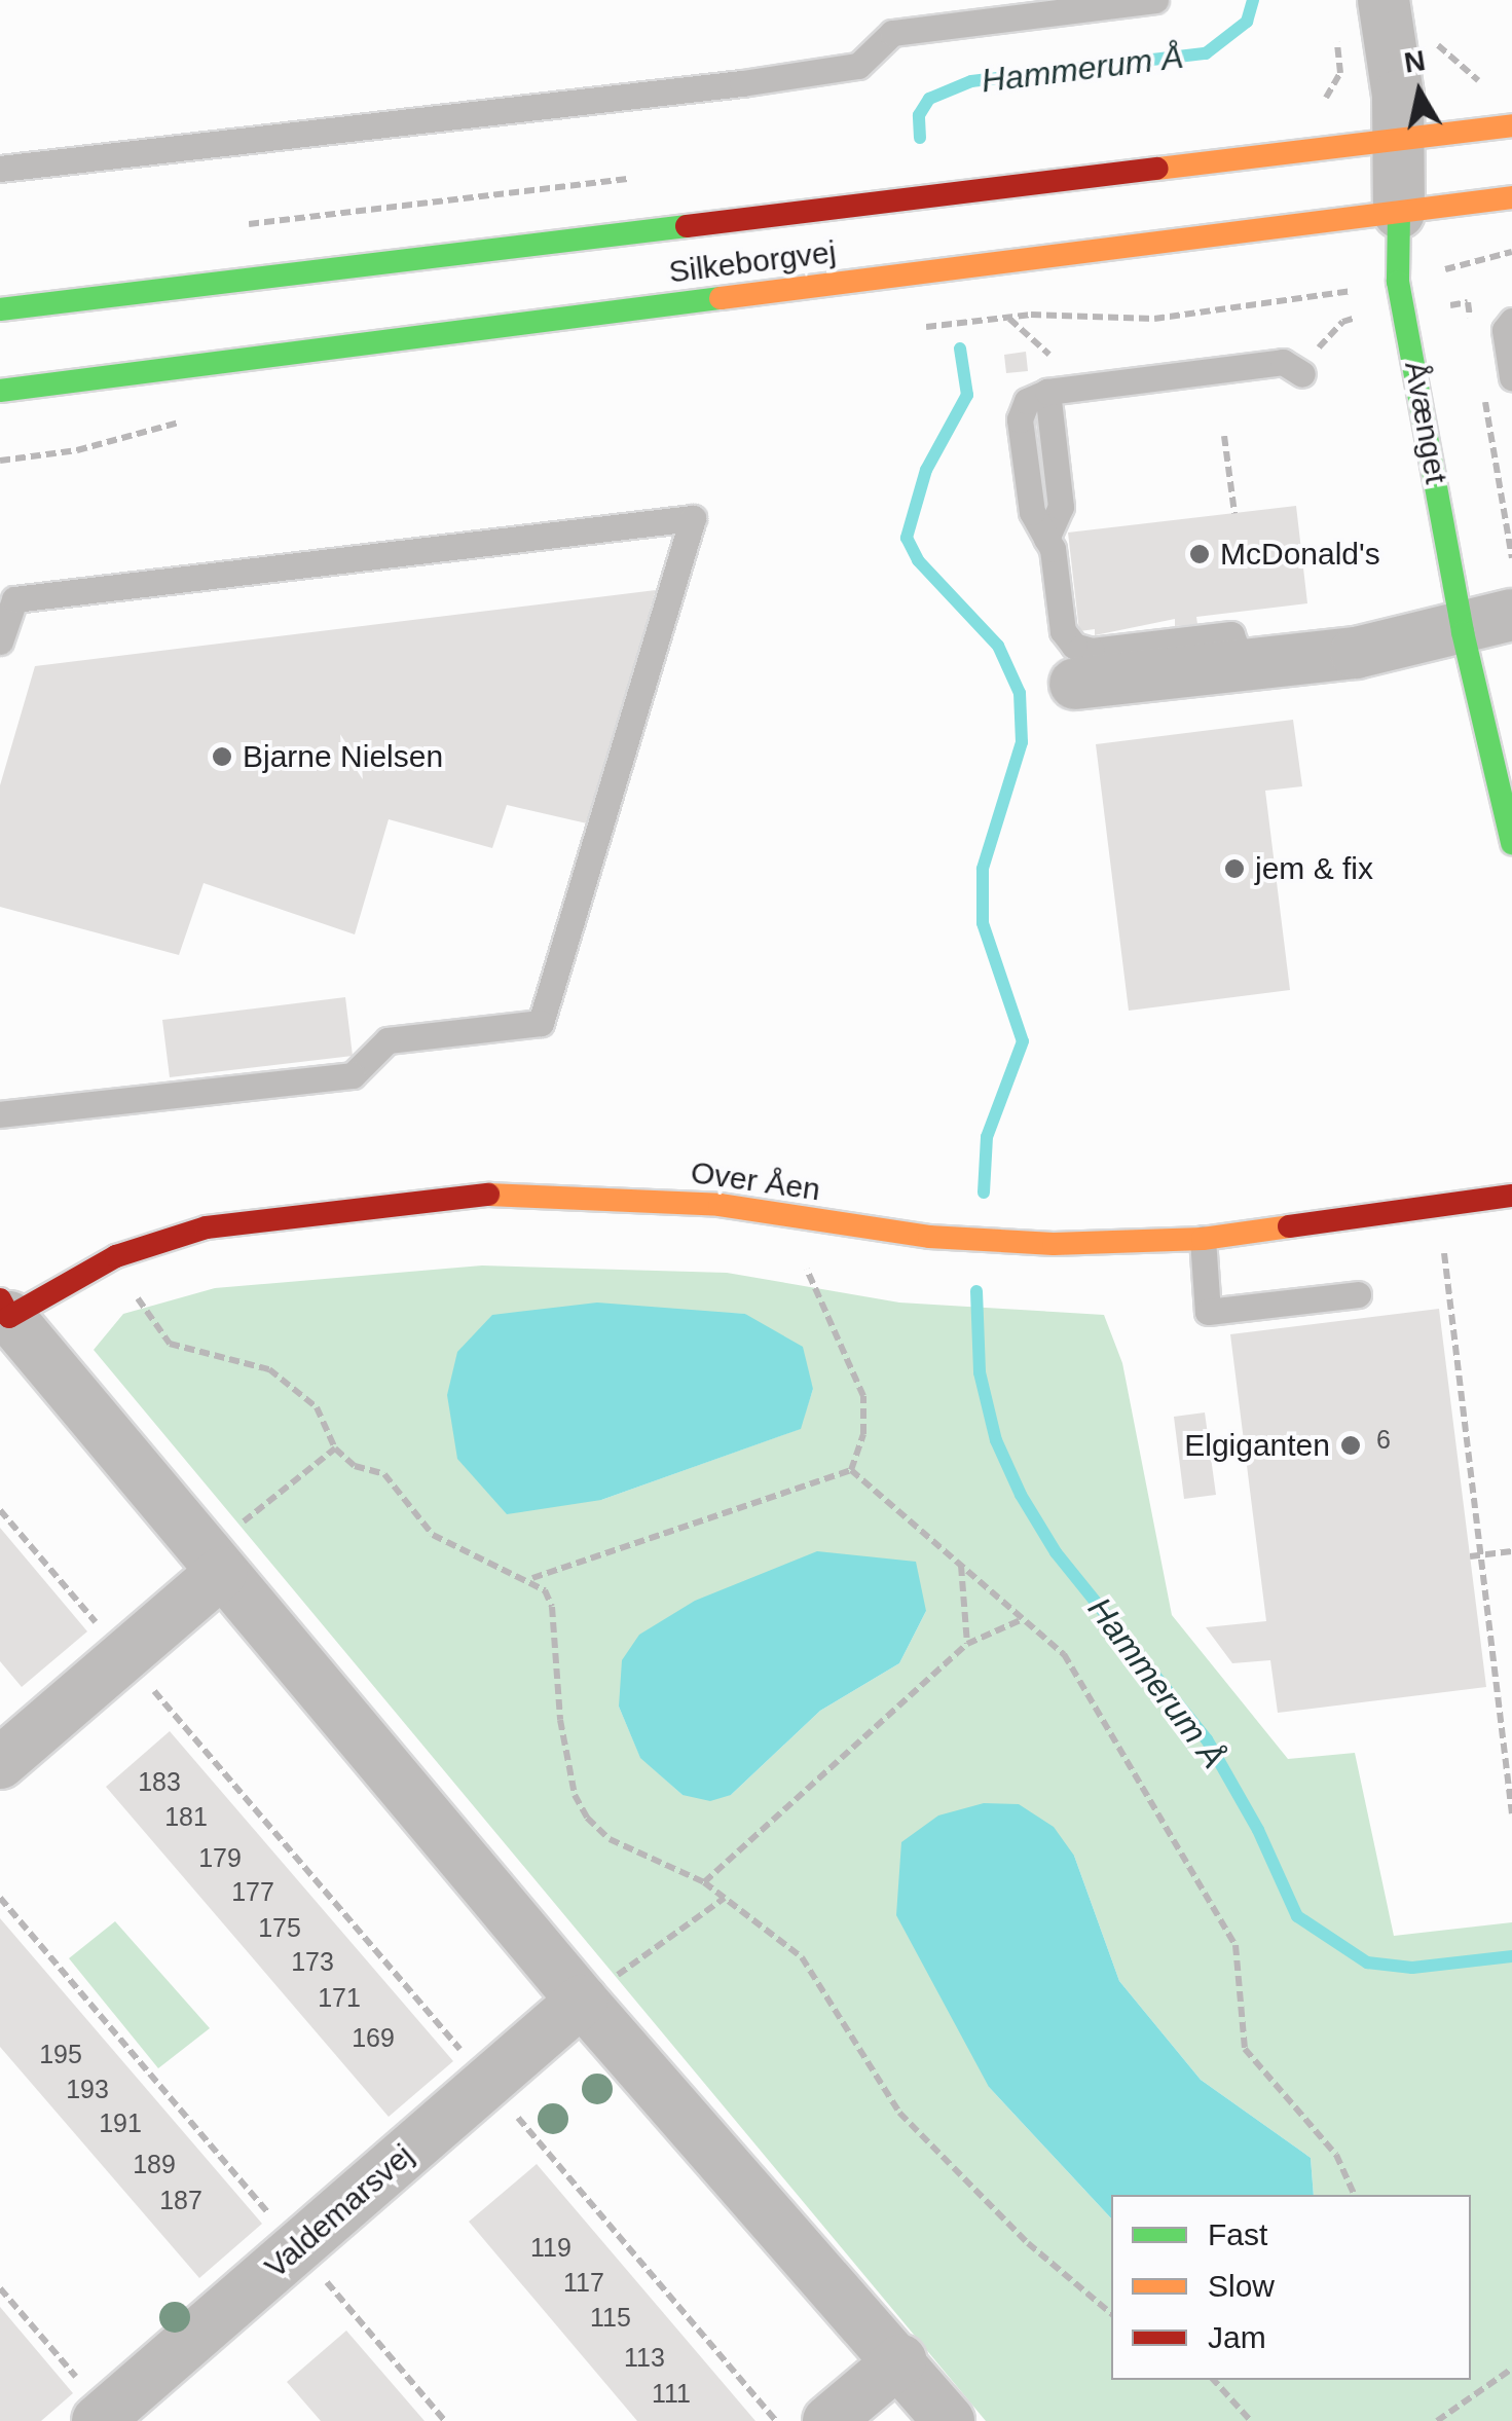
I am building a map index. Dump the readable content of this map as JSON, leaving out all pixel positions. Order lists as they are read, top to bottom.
{
  "streets": {
    "main road": ["Silkeborgvej", "Åvænget", "Over Åen"],
    "street": ["Valdemarsvej"]
  },
  "crossings": [
    ["Silkeborgvej", "Åvænget"]
  ],
  "water": ["Hammerum Å"],
  "places": [
    "McDonald's",
    "Bjarne Nielsen",
    "jem & fix",
    "Elgiganten"
  ],
  "house_numbers": [
    "6",
    "183",
    "181",
    "179",
    "177",
    "175",
    "173",
    "171",
    "169",
    "195",
    "193",
    "191",
    "189",
    "187",
    "119",
    "117",
    "115",
    "113",
    "111"
  ],
  "legend": ["Fast", "Slow", "Jam"],
  "north": "top"
}
